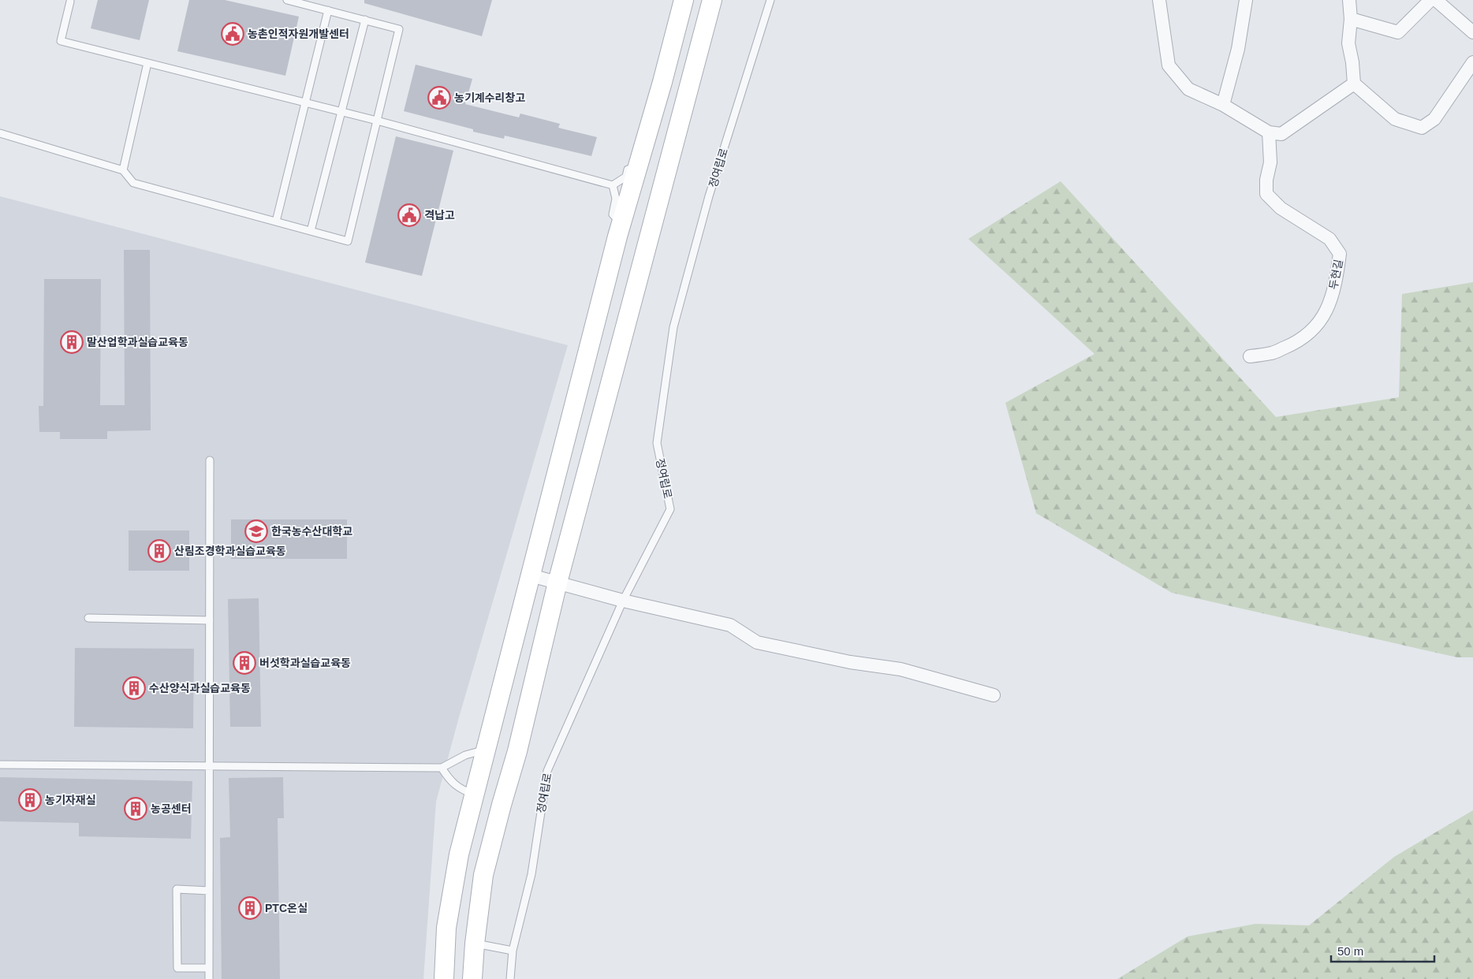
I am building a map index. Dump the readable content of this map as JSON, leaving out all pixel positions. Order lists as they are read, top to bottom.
{
  "streets": {
    "street": ["두현길"],
    "lane": ["정여립로"]
  },
  "places": {
    "public building": ["농촌인적자원개발센터", "농기계수리창고", "격납고"],
    "building": [
      "말산업학과실습교육동",
      "산림조경학과실습교육동",
      "버섯학과실습교육동",
      "수산양식과실습교육동",
      "농기자재실",
      "농공센터",
      "PTC온실"
    ],
    "school or university": ["한국농수산대학교"]
  },
  "scale_bar": "50 m"
}
